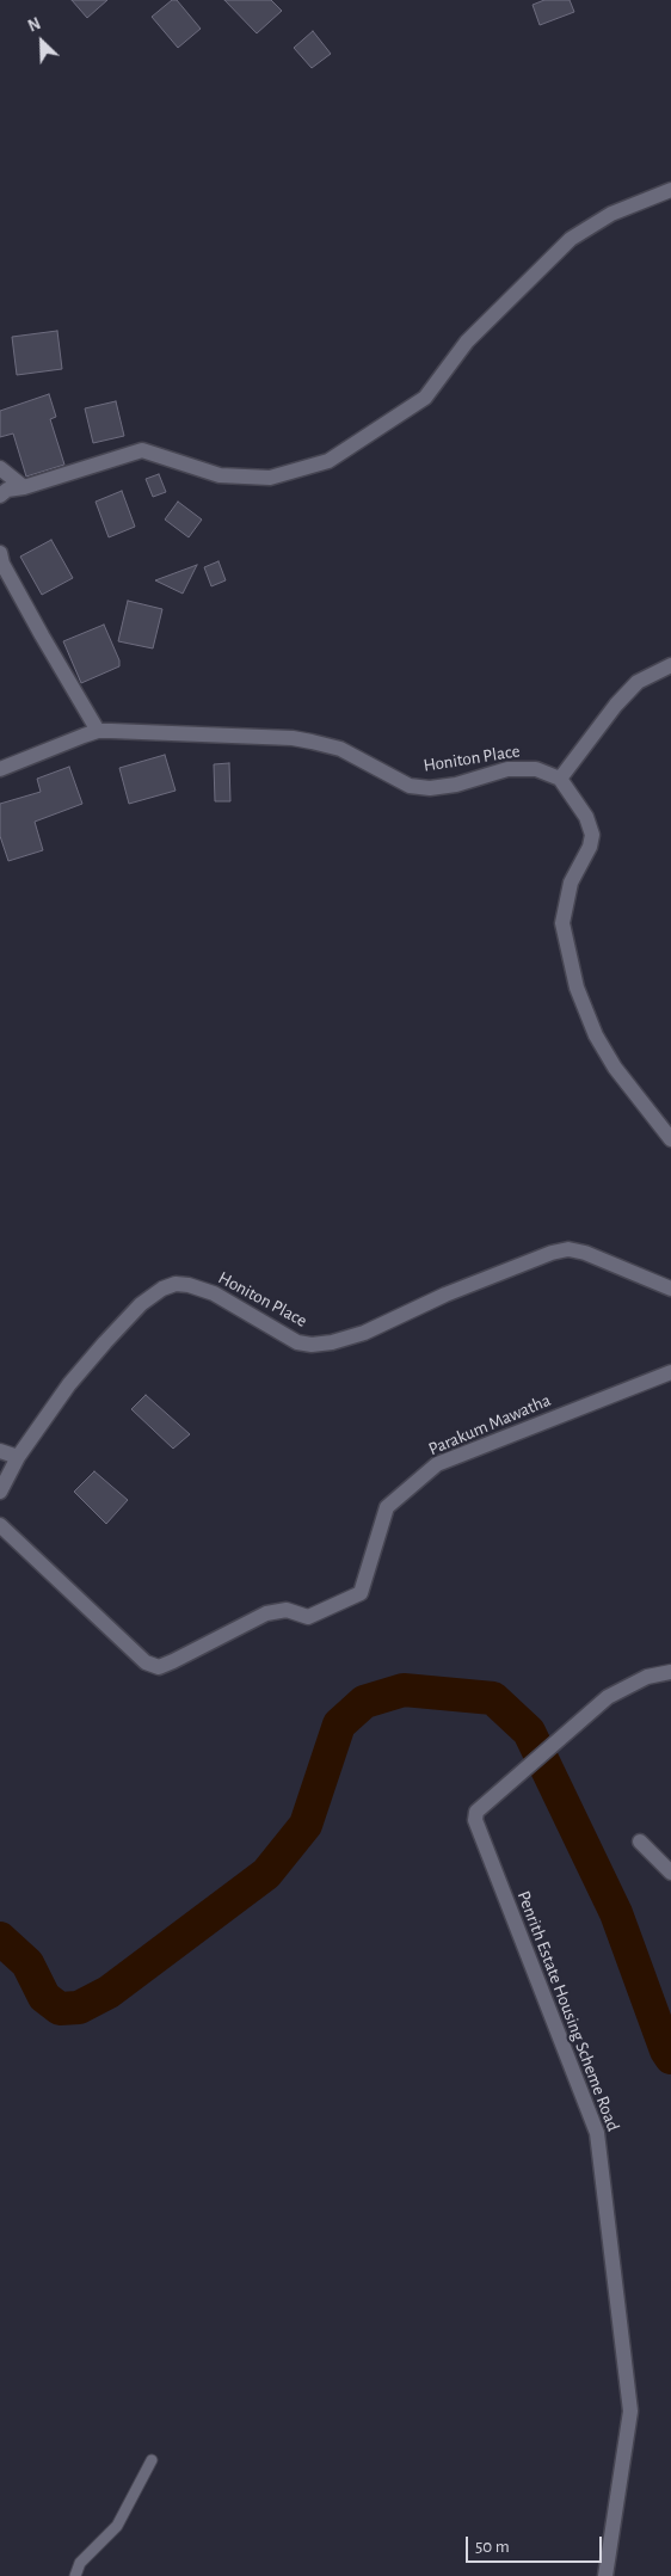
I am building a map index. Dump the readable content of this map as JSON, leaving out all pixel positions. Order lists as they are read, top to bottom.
{
  "streets": {
    "street": ["Honiton Place", "Parakum Mawatha", "Penrith Estate Housing Scheme Road"]
  },
  "scale_bar": "50 m",
  "north": "top left"
}
